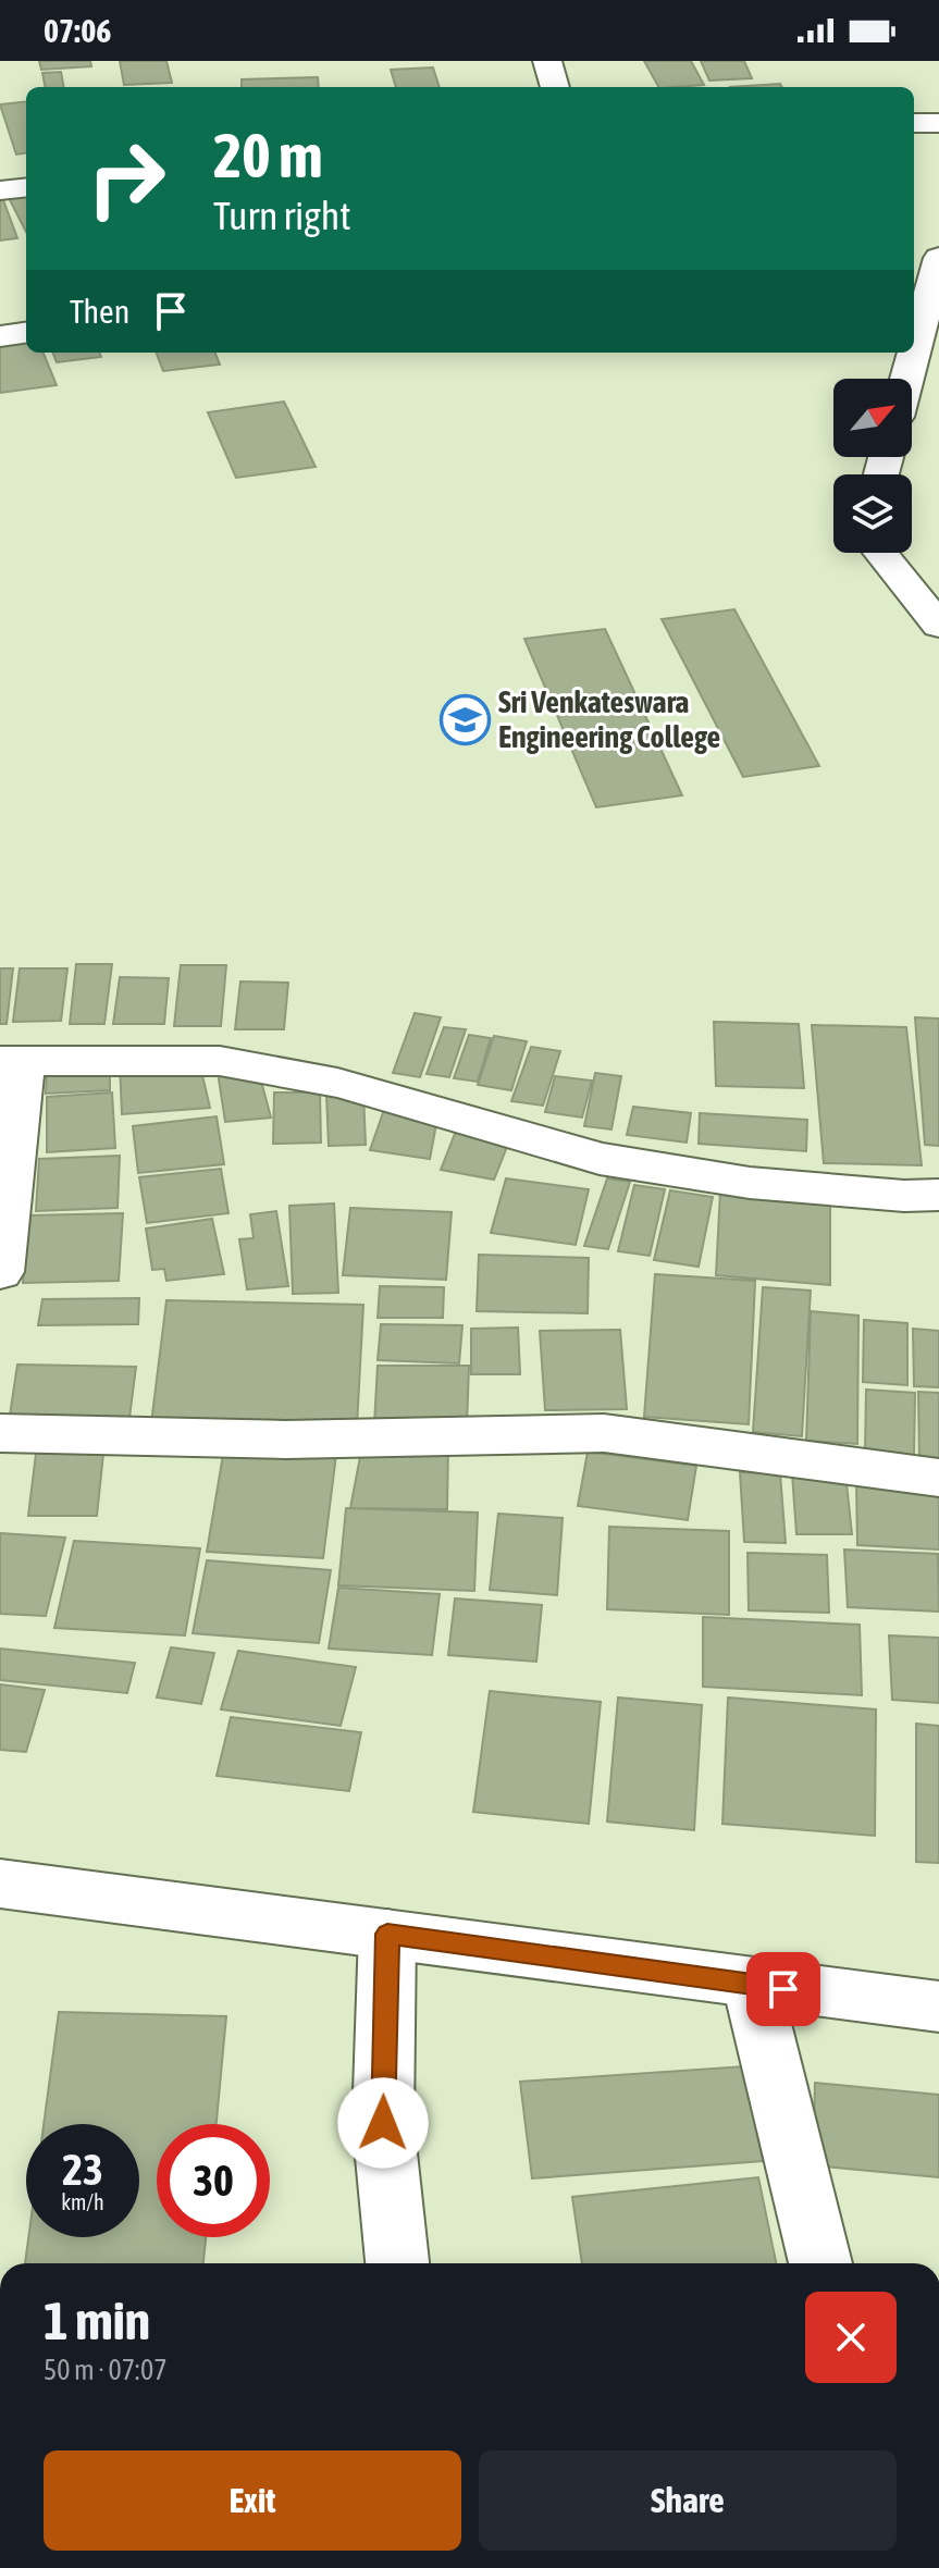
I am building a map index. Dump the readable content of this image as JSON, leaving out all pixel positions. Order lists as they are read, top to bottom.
{
  "places": {
    "school or university": ["Sri Venkateswara Engineering College"]
  },
  "north": "top right",
  "page": {
    "status": "07:06",
    "turn": ["20 m", "Turn right"],
    "then": "Then",
    "speed": "23 km/h",
    "limit": "30",
    "heading": ["1 min", "50 m · 07:07"],
    "buttons": ["Exit", "Share"]
  }
}
